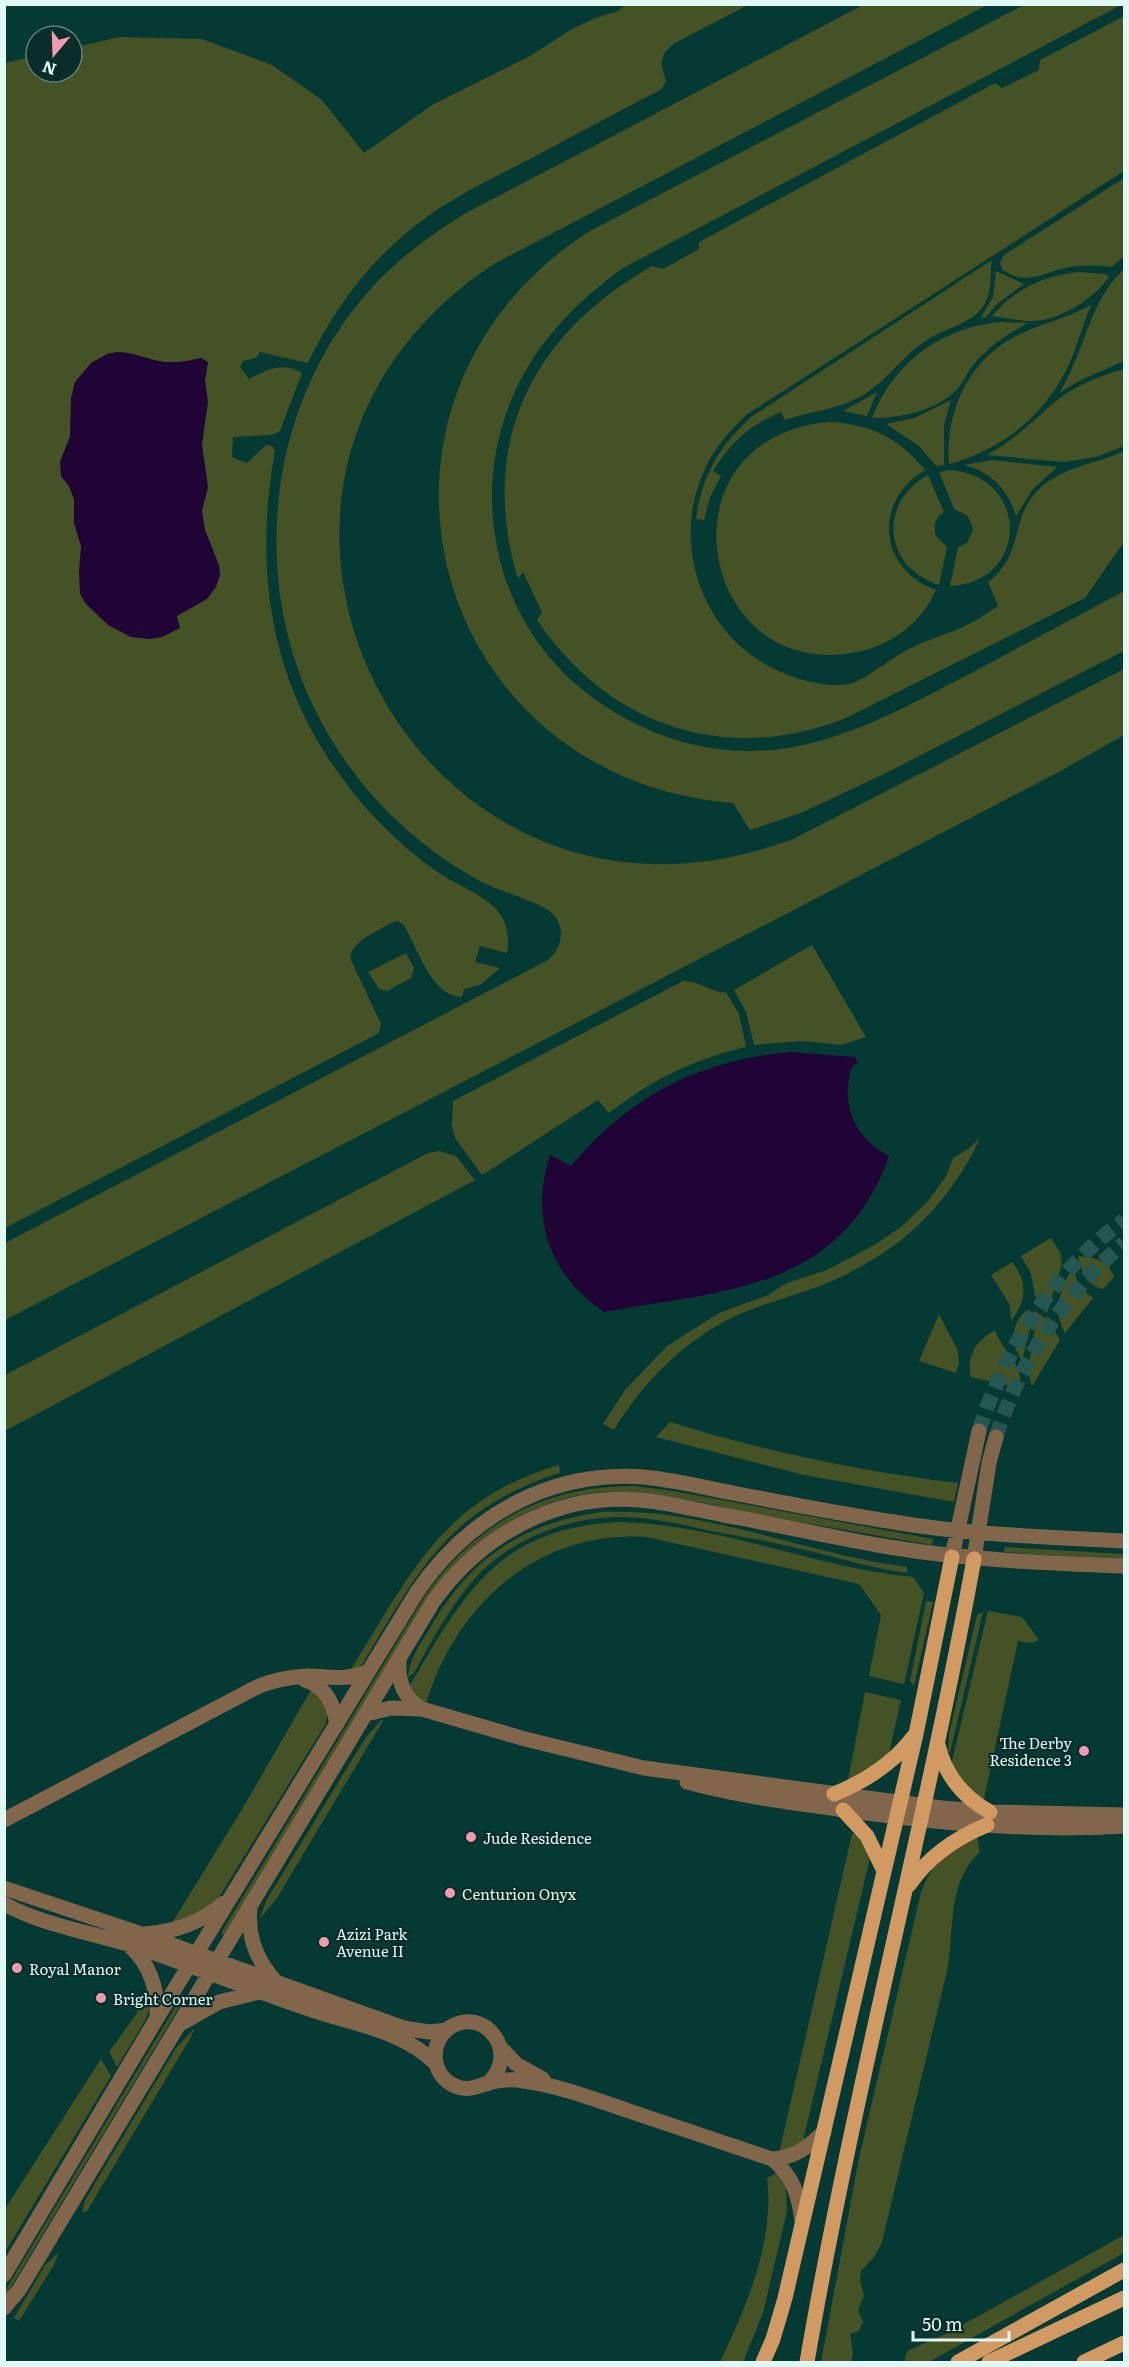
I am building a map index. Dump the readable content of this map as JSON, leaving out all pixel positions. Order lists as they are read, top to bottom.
{
  "places": [
    "The Derby Residence 3",
    "Jude Residence",
    "Centurion Onyx",
    "Azizi Park Avenue II",
    "Royal Manor",
    "Bright Corner"
  ],
  "scale_bar": "50 m",
  "north": "bottom"
}
